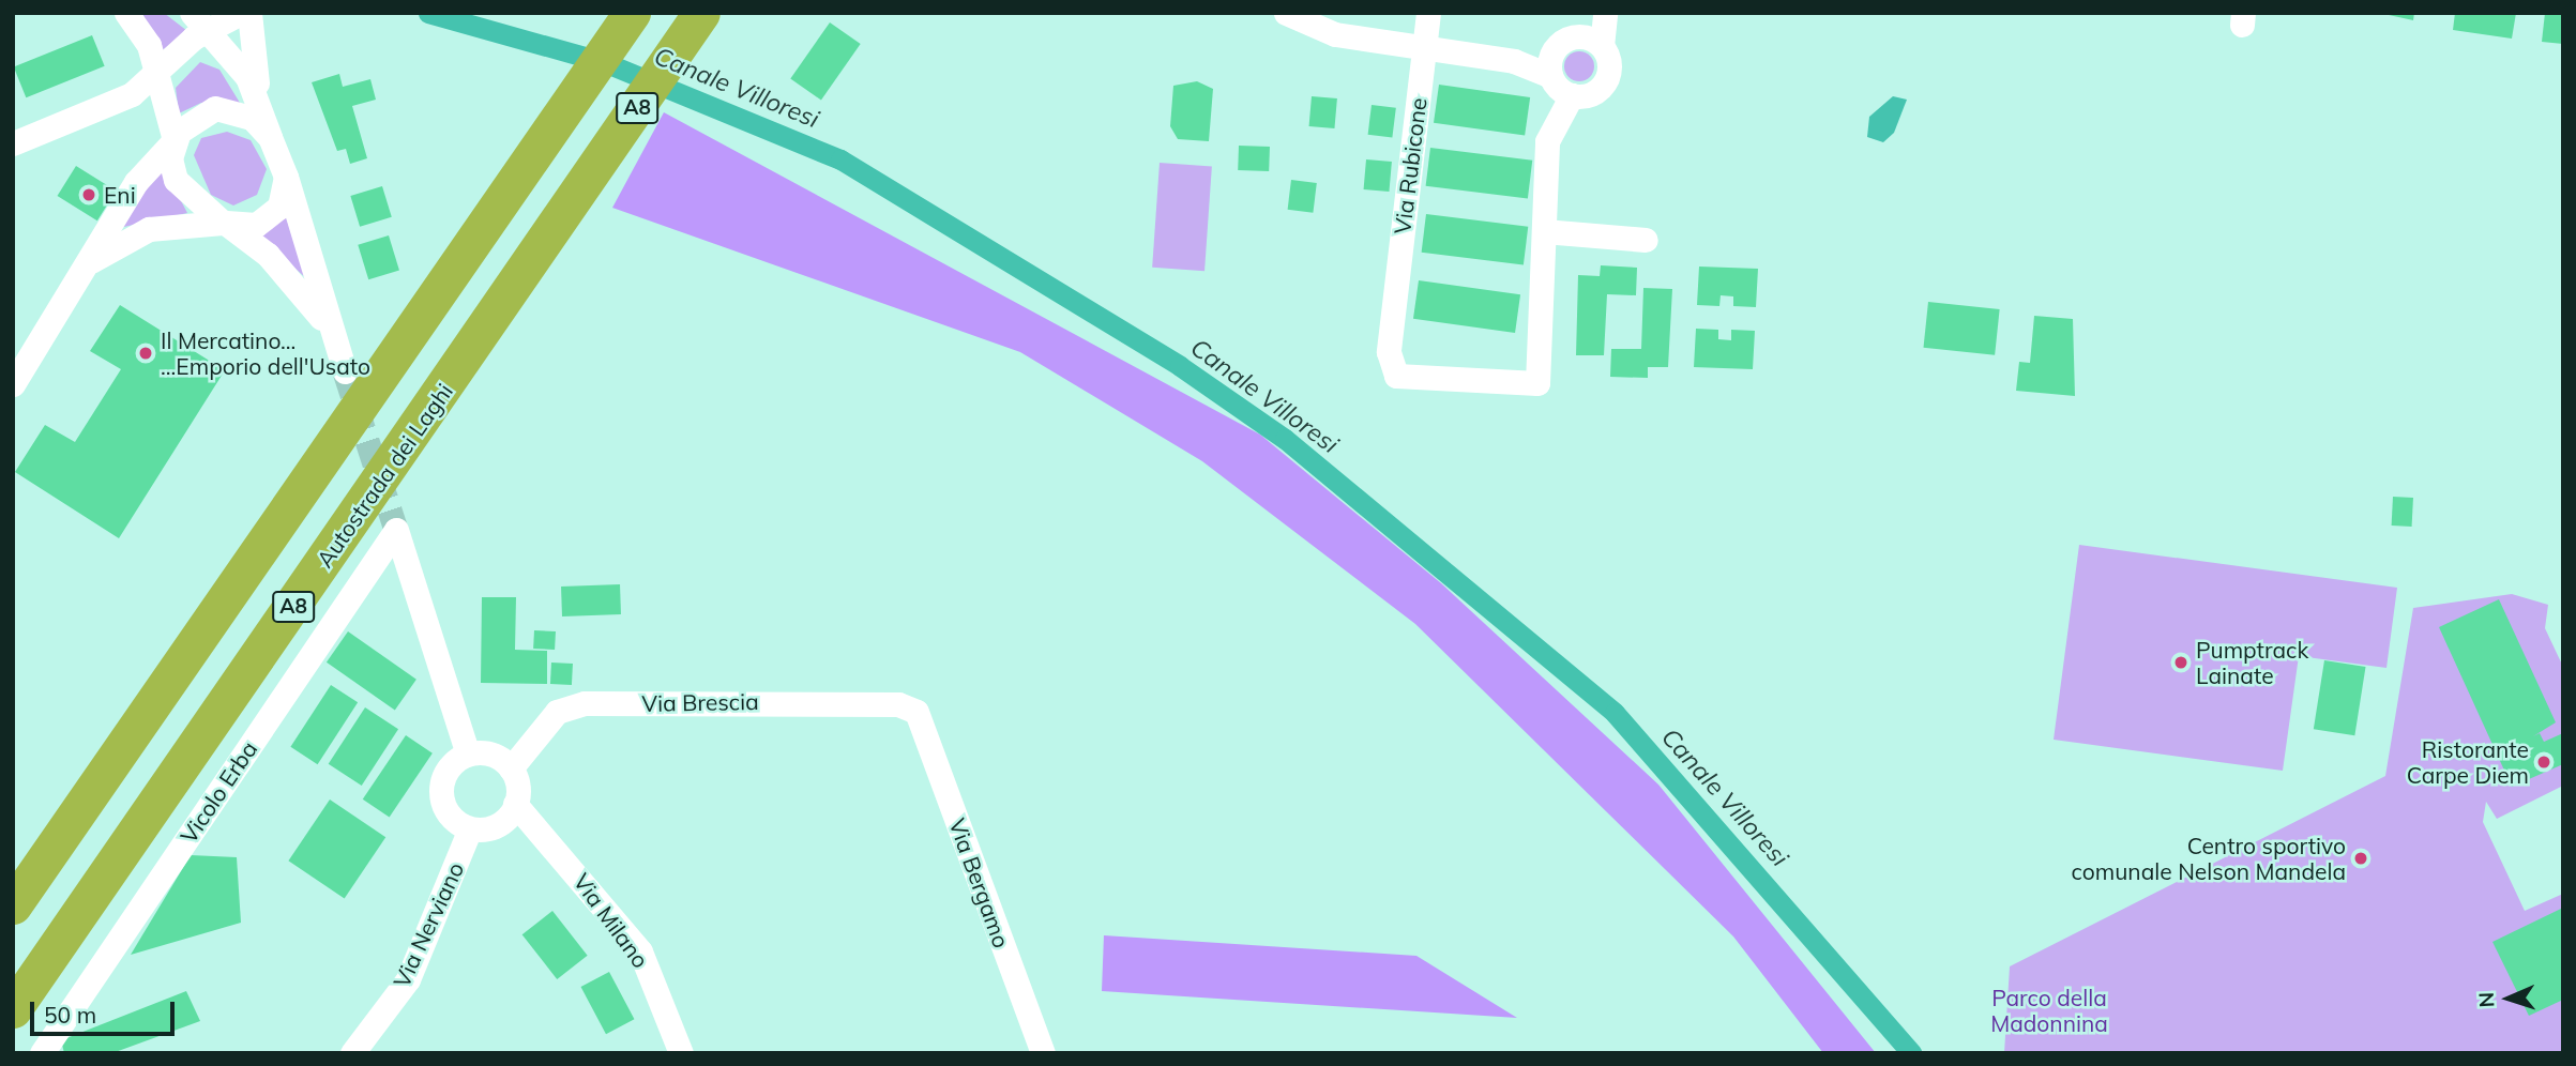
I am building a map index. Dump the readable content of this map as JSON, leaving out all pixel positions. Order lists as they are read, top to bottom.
{
  "streets": {
    "highway": ["A8", "Autostrada dei Laghi"],
    "street": [
      "Via Rubicone",
      "Via Brescia",
      "Vicolo Erba",
      "Via Bergamo",
      "Via Milano",
      "Via Nerviano"
    ]
  },
  "crossings": [
    ["Via Brescia", "Vicolo Erba"],
    ["Via Brescia", "Via Bergamo"],
    ["Via Brescia", "Via Milano"],
    ["Via Brescia", "Via Nerviano"],
    ["Vicolo Erba", "Via Milano"],
    ["Vicolo Erba", "Via Nerviano"],
    ["Via Milano", "Via Nerviano"]
  ],
  "water": ["Canale Villoresi"],
  "parks": ["Parco della Madonnina"],
  "places": [
    "Eni",
    "Il Mercatino... ...Emporio dell'Usato",
    "Pumptrack Lainate",
    "Ristorante Carpe Diem",
    "Centro sportivo comunale Nelson Mandela"
  ],
  "scale_bar": "50 m",
  "north": "left"
}
